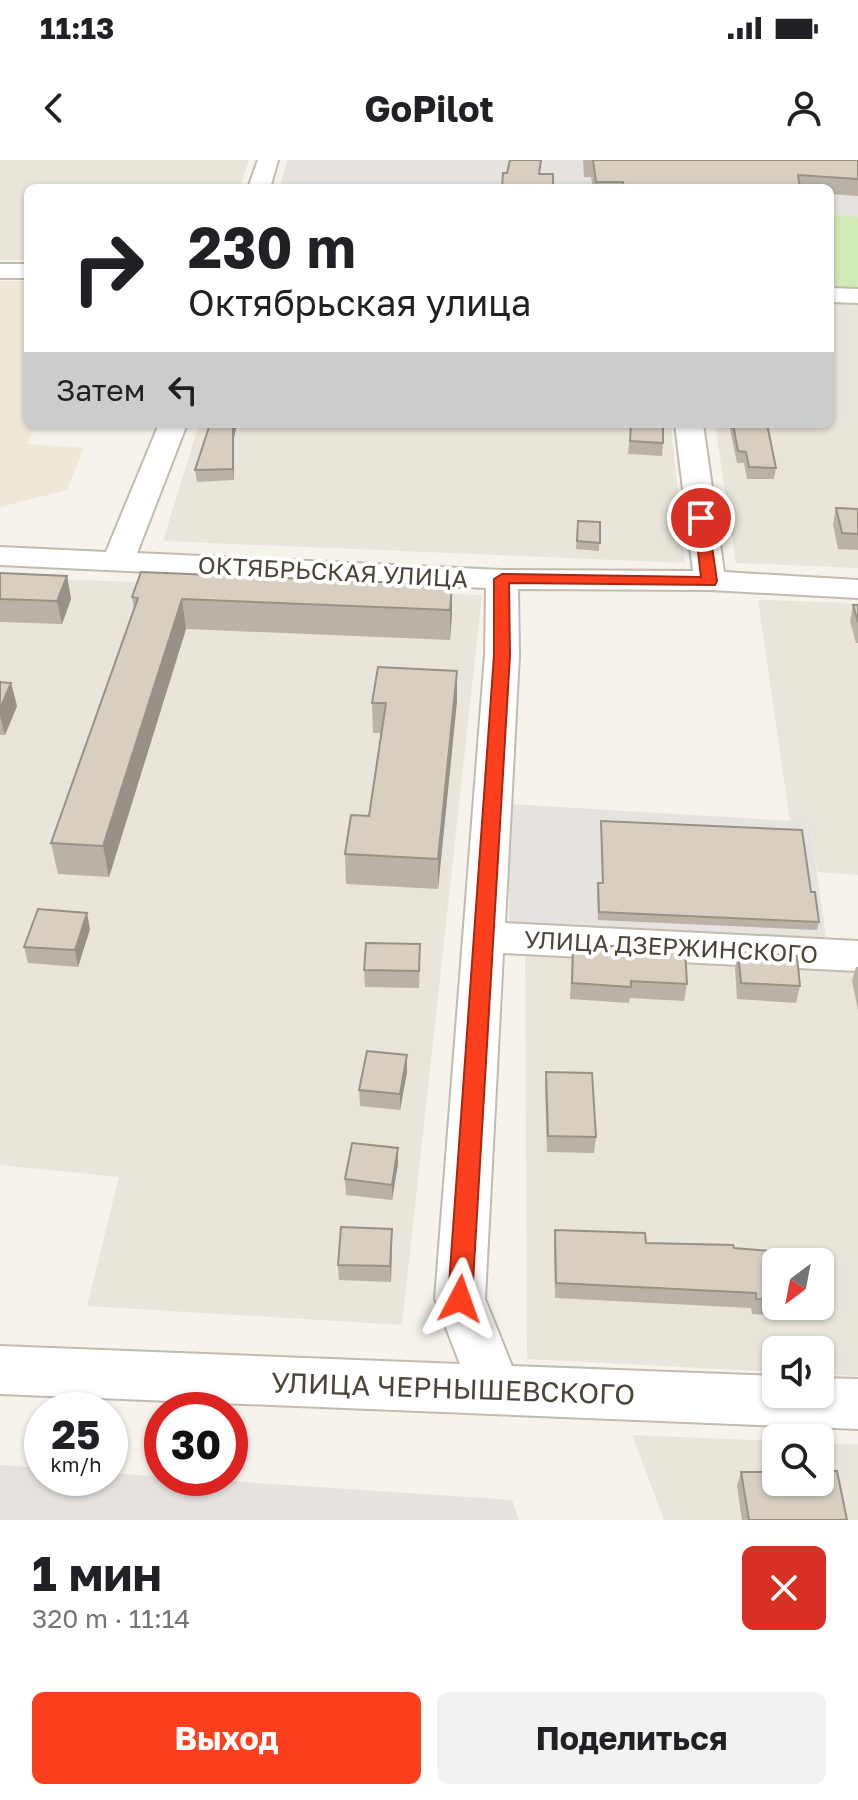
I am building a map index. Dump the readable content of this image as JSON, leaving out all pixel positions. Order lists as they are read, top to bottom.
{
  "streets": {
    "street": ["ОКТЯБРЬСКАЯ УЛИЦА", "УЛИЦА ДЗЕРЖИНСКОГО", "УЛИЦА ЧЕРНЫШЕВСКОГО"]
  },
  "north": "bottom left",
  "page": {
    "status": "11:13",
    "header": "GoPilot",
    "turn": ["230 m", "Октябрьская улица"],
    "then": "Затем",
    "speed": "25 km/h",
    "limit": "30",
    "heading": ["1 мин", "320 m · 11:14"],
    "buttons": ["Выход", "Поделиться"]
  }
}
